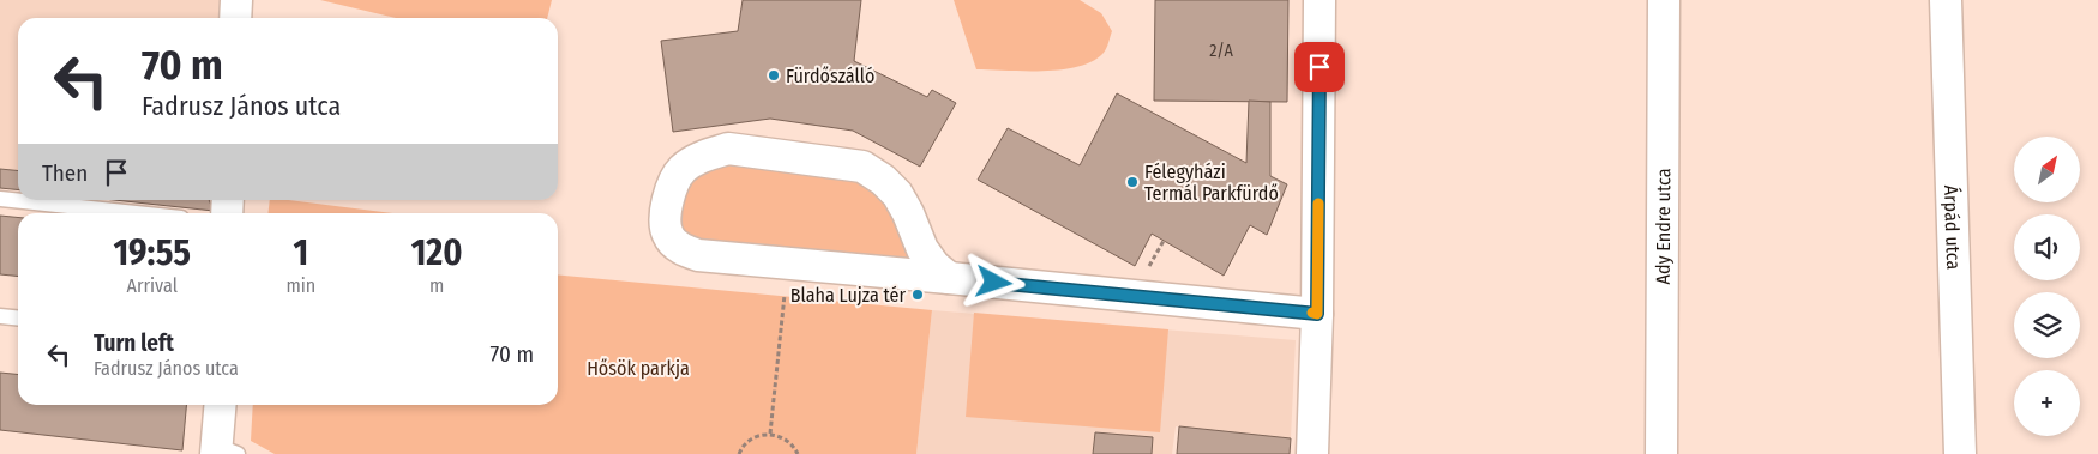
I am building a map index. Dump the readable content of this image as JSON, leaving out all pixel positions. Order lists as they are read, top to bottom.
{
  "streets": {
    "street": ["Ady Endre utca", "Árpád utca"]
  },
  "parks": ["Hősök parkja"],
  "places": ["Fürdőszálló", "Félegyházi Termál Parkfürdő", "Blaha Lujza tér"],
  "house_numbers": ["2/A"],
  "north": "top right",
  "page": {
    "turn": ["70 m", "Fadrusz János utca"],
    "map_buttons": "+",
    "then": "Then",
    "eta": [
      "19:55",
      "Arrival",
      "1",
      "min",
      "120",
      "m"
    ],
    "list": [
      {
        "name": "Turn left",
        "note": "Fadrusz János utca",
        "value": "70 m"
      }
    ]
  }
}
